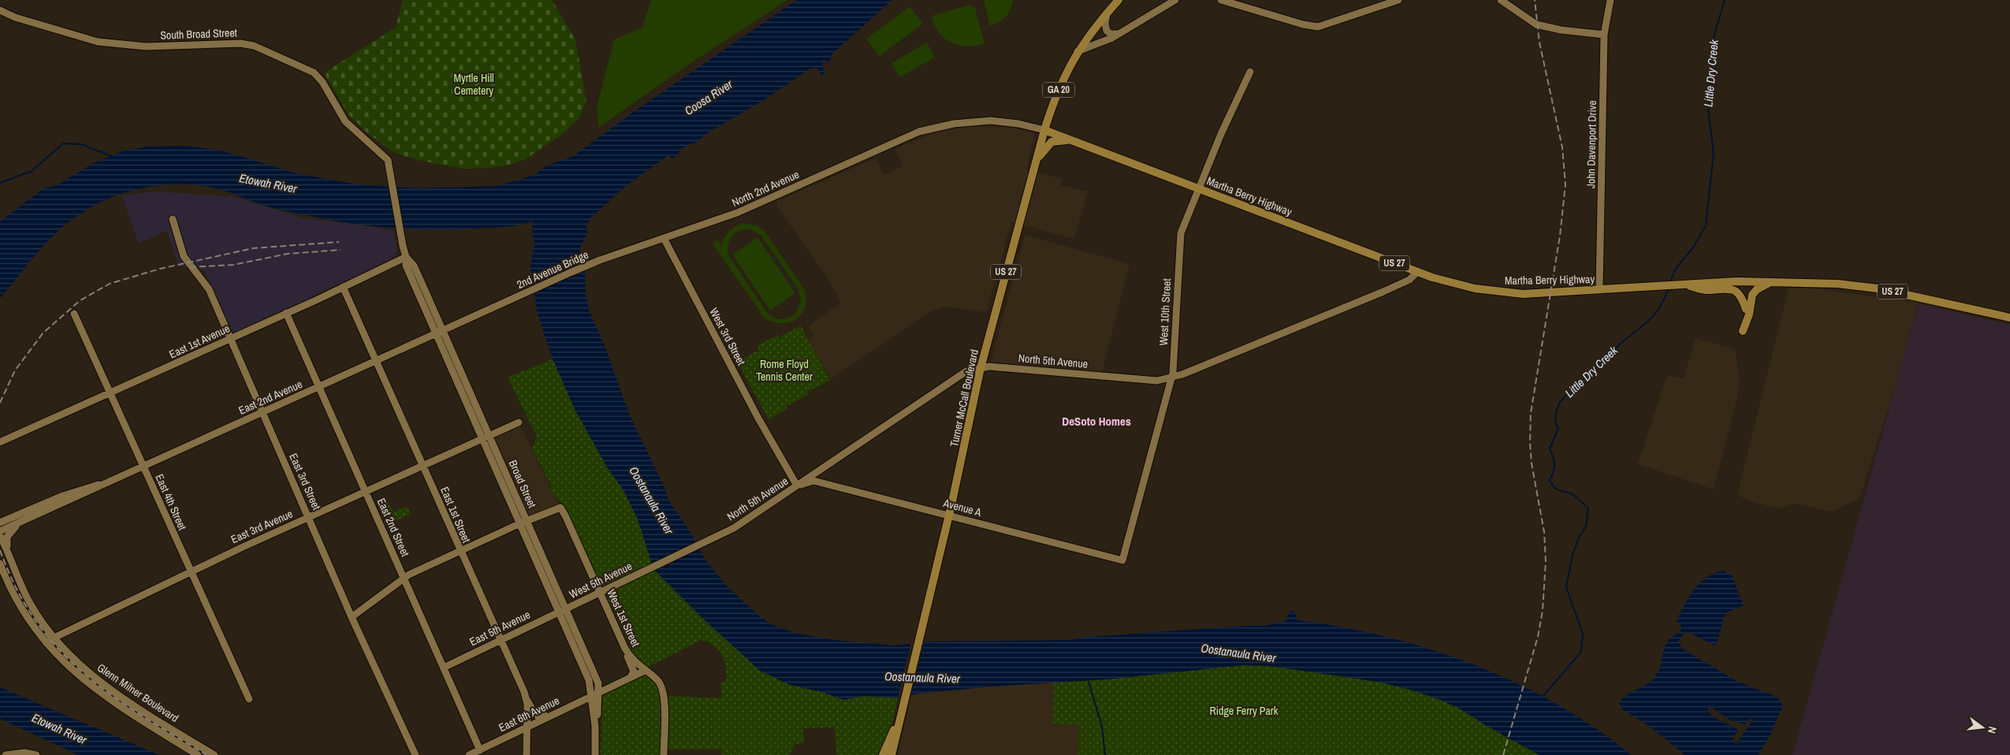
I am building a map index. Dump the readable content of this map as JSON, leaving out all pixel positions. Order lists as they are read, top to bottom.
{
  "streets": {
    "main road": [
      "GA 20",
      "Martha Berry Highway",
      "US 27",
      "Turner McCall Boulevard"
    ],
    "street": [
      "South Broad Street",
      "John Davenport Drive",
      "North 2nd Avenue",
      "2nd Avenue Bridge",
      "West 10th Street",
      "West 3rd Street",
      "East 1st Avenue",
      "North 5th Avenue",
      "East 2nd Avenue",
      "East 3rd Street",
      "Broad Street",
      "East 4th Street",
      "Avenue A",
      "East 1st Street",
      "East 3rd Avenue",
      "East 2nd Street",
      "West 5th Avenue",
      "West 1st Street",
      "East 5th Avenue",
      "Glenn Milner Boulevard",
      "East 6th Avenue"
    ]
  },
  "crossings": [
    ["South Broad Street", "Broad Street"],
    ["GA 20", "Turner McCall Boulevard"],
    ["John Davenport Drive", "Martha Berry Highway"],
    ["North 2nd Avenue", "Martha Berry Highway"],
    ["North 2nd Avenue", "2nd Avenue Bridge"],
    ["North 2nd Avenue", "West 3rd Street"],
    ["North 2nd Avenue", "Turner McCall Boulevard"],
    ["Martha Berry Highway", "US 27"],
    ["Martha Berry Highway", "West 10th Street"],
    ["Martha Berry Highway", "North 5th Avenue"],
    ["Martha Berry Highway", "Turner McCall Boulevard"],
    ["US 27", "Turner McCall Boulevard"],
    ["2nd Avenue Bridge", "East 2nd Avenue"],
    ["2nd Avenue Bridge", "Broad Street"],
    ["West 10th Street", "North 5th Avenue"],
    ["West 10th Street", "Avenue A"],
    ["West 3rd Street", "North 5th Avenue"],
    ["West 3rd Street", "Avenue A"],
    ["East 1st Avenue", "East 3rd Street"],
    ["East 1st Avenue", "Broad Street"],
    ["East 1st Avenue", "East 4th Street"],
    ["East 1st Avenue", "East 1st Street"],
    ["East 1st Avenue", "East 2nd Street"],
    ["North 5th Avenue", "Turner McCall Boulevard"],
    ["North 5th Avenue", "Avenue A"],
    ["North 5th Avenue", "West 5th Avenue"],
    ["East 2nd Avenue", "East 3rd Street"],
    ["East 2nd Avenue", "Broad Street"],
    ["East 2nd Avenue", "East 4th Street"],
    ["East 2nd Avenue", "East 1st Street"],
    ["East 2nd Avenue", "East 2nd Street"],
    ["Turner McCall Boulevard", "Avenue A"],
    ["East 3rd Street", "East 3rd Avenue"],
    ["Broad Street", "East 3rd Avenue"],
    ["Broad Street", "West 5th Avenue"],
    ["Broad Street", "West 1st Street"],
    ["Broad Street", "East 5th Avenue"],
    ["Broad Street", "East 6th Avenue"],
    ["East 4th Street", "East 3rd Avenue"],
    ["East 1st Street", "East 3rd Avenue"],
    ["East 1st Street", "East 5th Avenue"],
    ["East 1st Street", "East 6th Avenue"],
    ["East 3rd Avenue", "East 2nd Street"],
    ["East 3rd Avenue", "Glenn Milner Boulevard"],
    ["East 2nd Street", "East 5th Avenue"],
    ["East 2nd Street", "East 6th Avenue"],
    ["West 5th Avenue", "West 1st Street"],
    ["West 5th Avenue", "East 5th Avenue"],
    ["West 1st Street", "East 6th Avenue"]
  ],
  "districts": ["DeSoto Homes"],
  "water": [
    "Little Dry Creek",
    "Coosa River",
    "Etowah River",
    "Oostanaula River"
  ],
  "parks": ["Myrtle Hill Cemetery", "Rome Floyd Tennis Center", "Ridge Ferry Park"],
  "north": "right"
}
